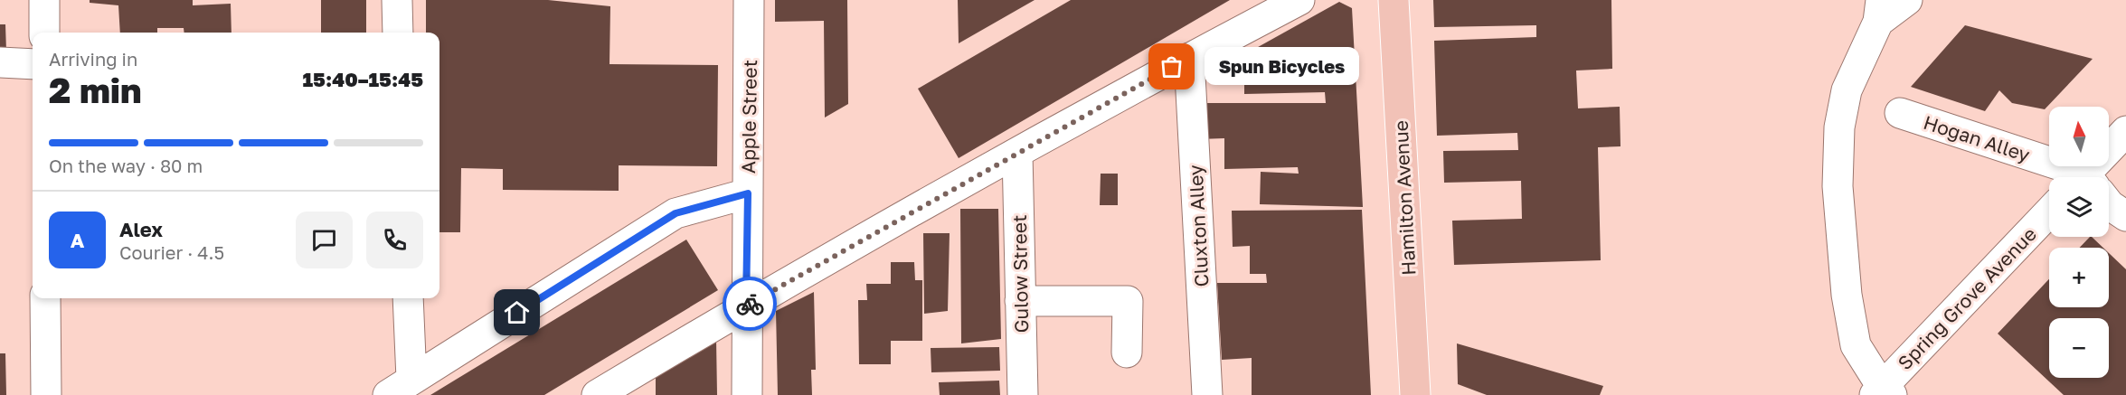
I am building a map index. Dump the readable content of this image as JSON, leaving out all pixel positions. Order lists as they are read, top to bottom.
{
  "streets": {
    "main road": ["Hamilton Avenue"],
    "street": [
      "Apple Street",
      "Hogan Alley",
      "Cluxton Alley",
      "Gulow Street",
      "Spring Grove Avenue"
    ]
  },
  "places": ["Spun Bicycles"],
  "north": "top",
  "page": {
    "heading": ["2 min", "Arriving in", "15:40–15:45"],
    "panel": ["Alex", "Courier · 4.5"],
    "bubble": "Spun Bicycles",
    "map_buttons": ["+", "−"],
    "bar": "On the way · 80 m",
    "round": "A"
  }
}
